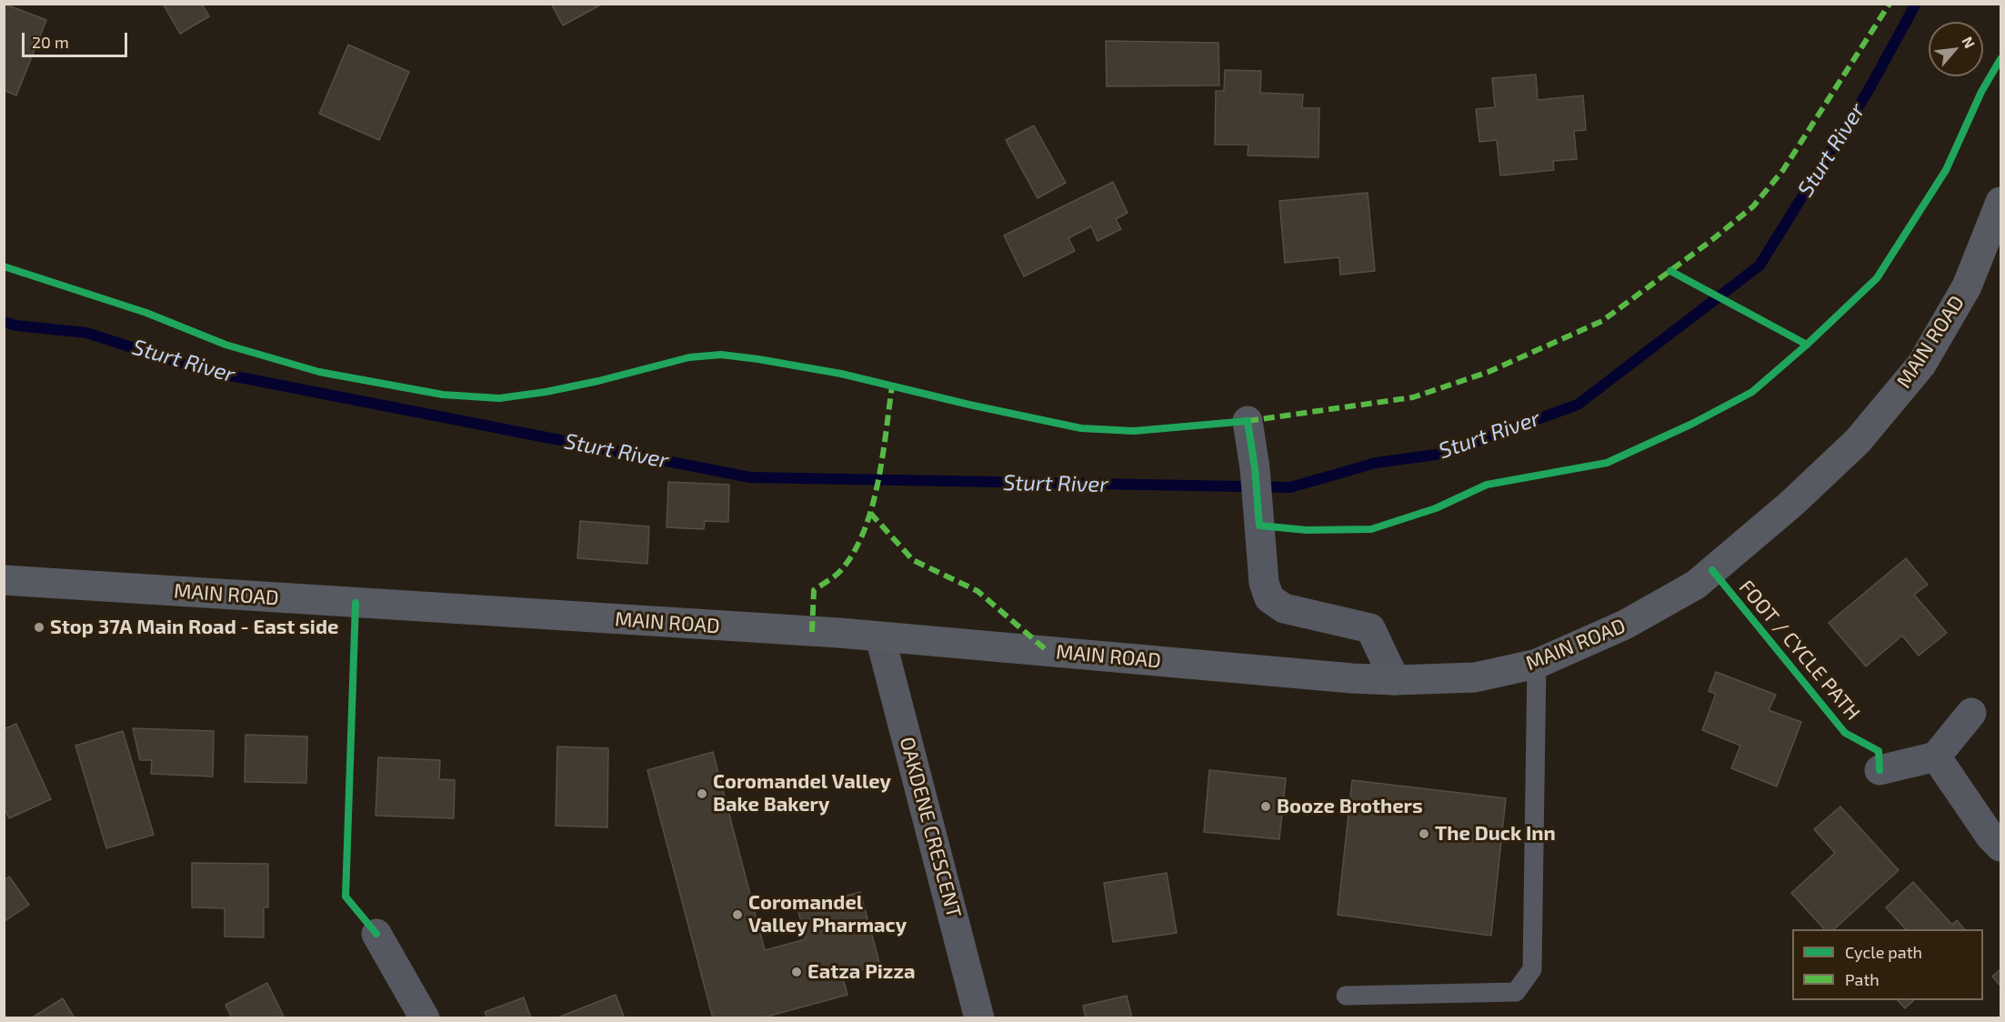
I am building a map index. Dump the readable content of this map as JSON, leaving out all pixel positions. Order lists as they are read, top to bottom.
{
  "streets": {
    "main road": ["MAIN ROAD"],
    "street": ["OAKDENE CRESCENT"],
    "cycle path": ["FOOT / CYCLE PATH"]
  },
  "crossings": [
    ["MAIN ROAD", "OAKDENE CRESCENT"]
  ],
  "water": ["Sturt River"],
  "places": [
    "Stop 37A Main Road - East side",
    "Coromandel Valley Bake Bakery",
    "Booze Brothers",
    "The Duck Inn",
    "Coromandel Valley Pharmacy",
    "Eatza Pizza"
  ],
  "legend": ["Cycle path", "Path"],
  "scale_bar": "20 m",
  "north": "top right"
}
